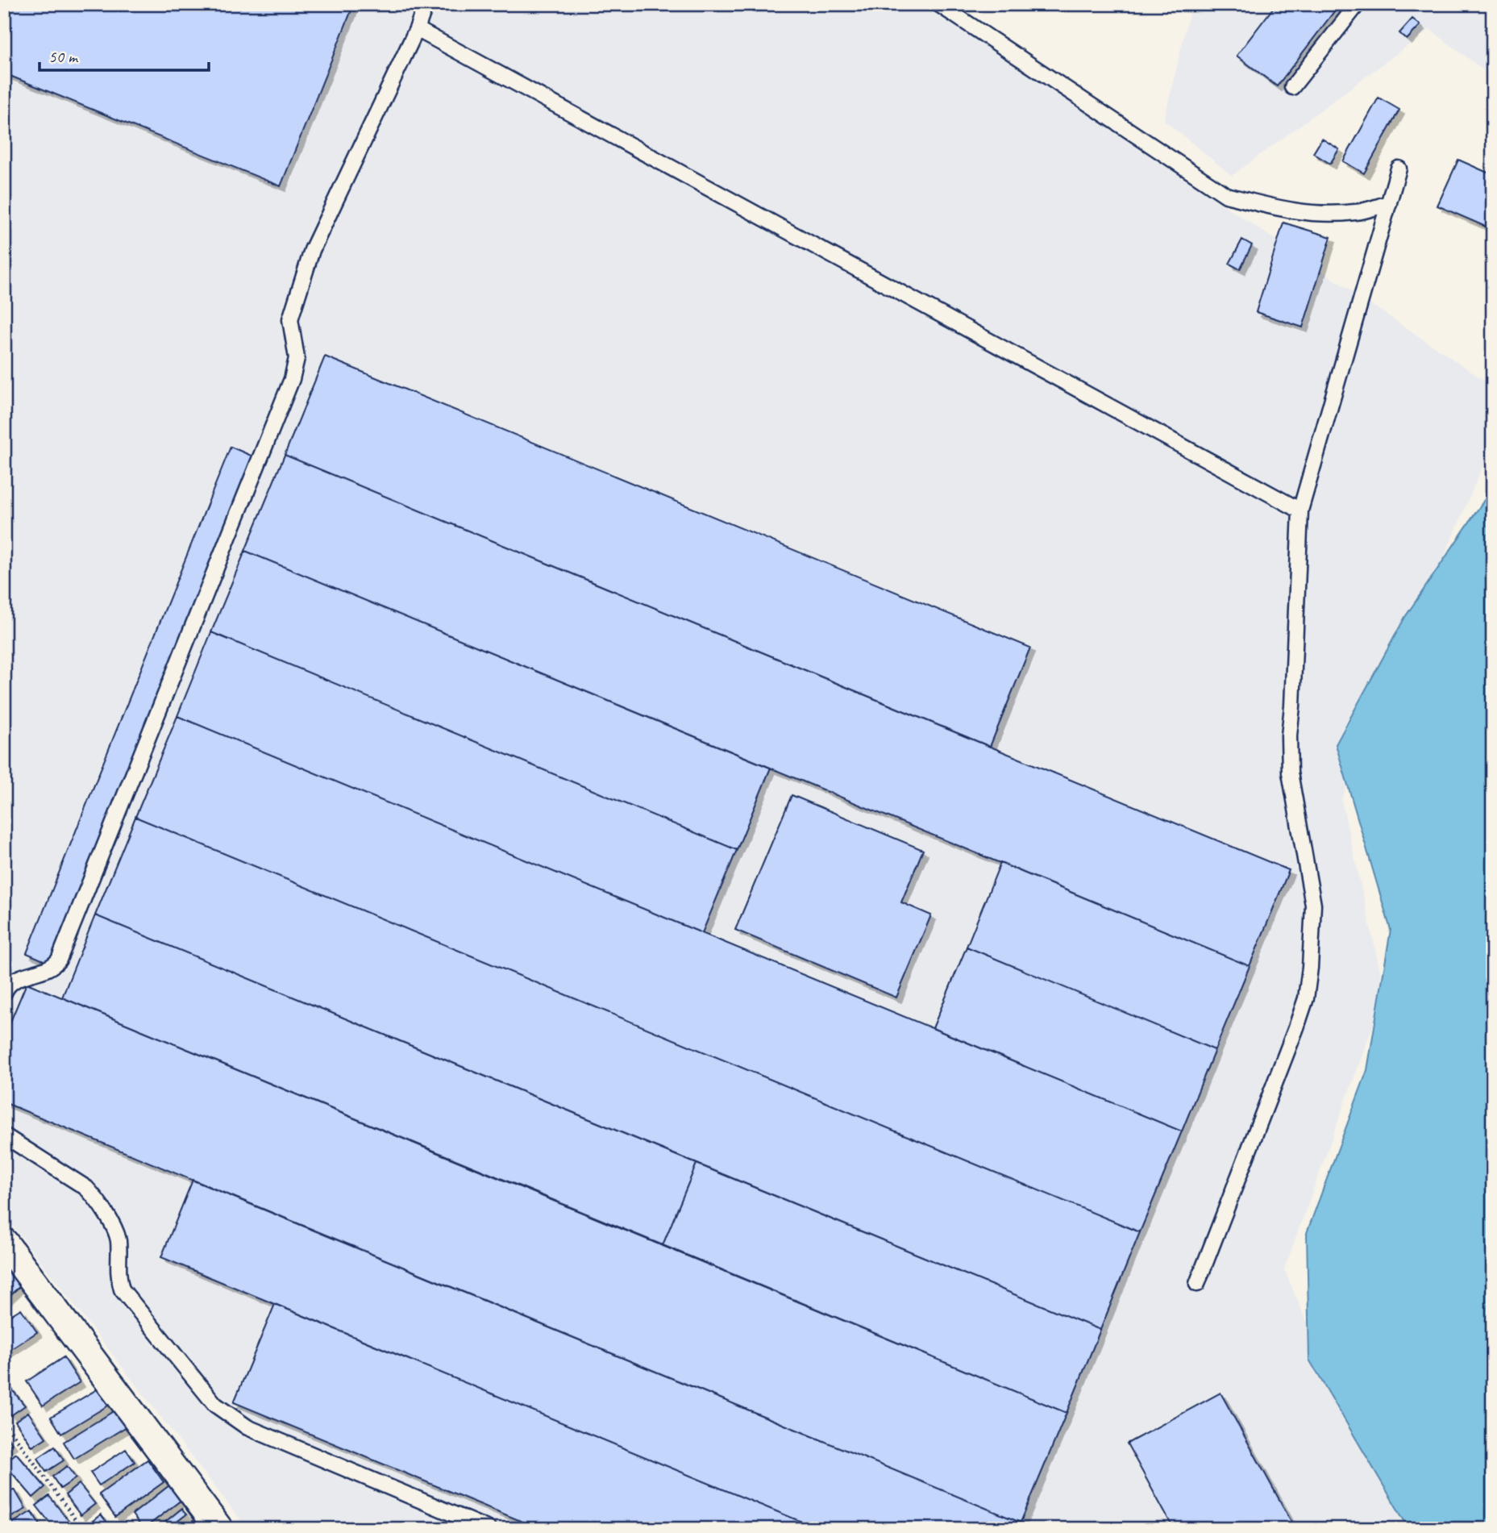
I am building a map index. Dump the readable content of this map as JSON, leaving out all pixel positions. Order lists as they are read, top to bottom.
{
  "scale_bar": "50 m"
}
